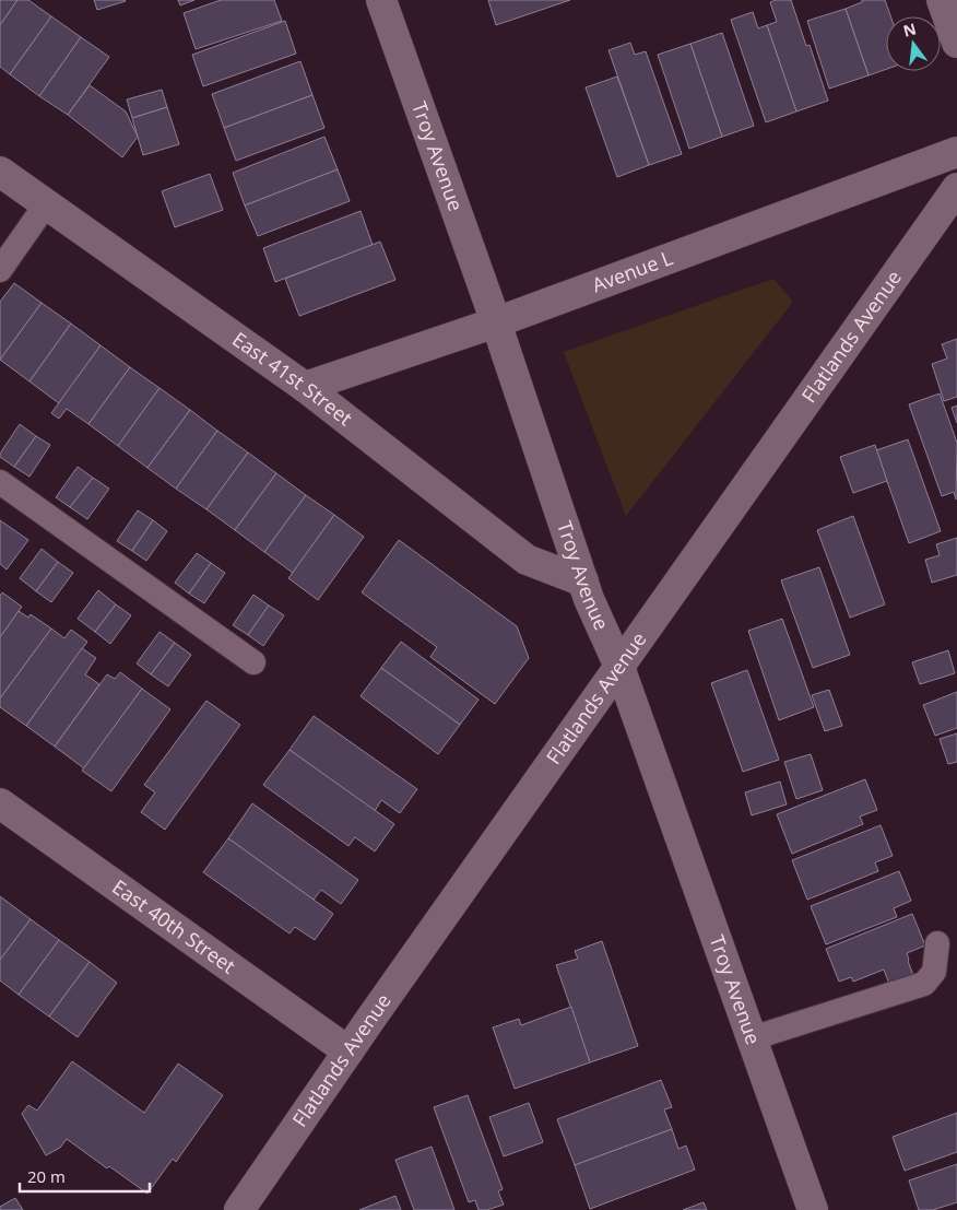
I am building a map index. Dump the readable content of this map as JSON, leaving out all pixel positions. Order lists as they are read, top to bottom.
{
  "streets": {
    "street": [
      "Troy Avenue",
      "Avenue L",
      "Flatlands Avenue",
      "East 41st Street",
      "East 40th Street"
    ]
  },
  "crossings": [
    ["Troy Avenue", "Avenue L"],
    ["Troy Avenue", "Flatlands Avenue"],
    ["Troy Avenue", "East 41st Street"],
    ["Avenue L", "East 41st Street"],
    ["Flatlands Avenue", "East 40th Street"]
  ],
  "scale_bar": "20 m",
  "north": "top"
}
